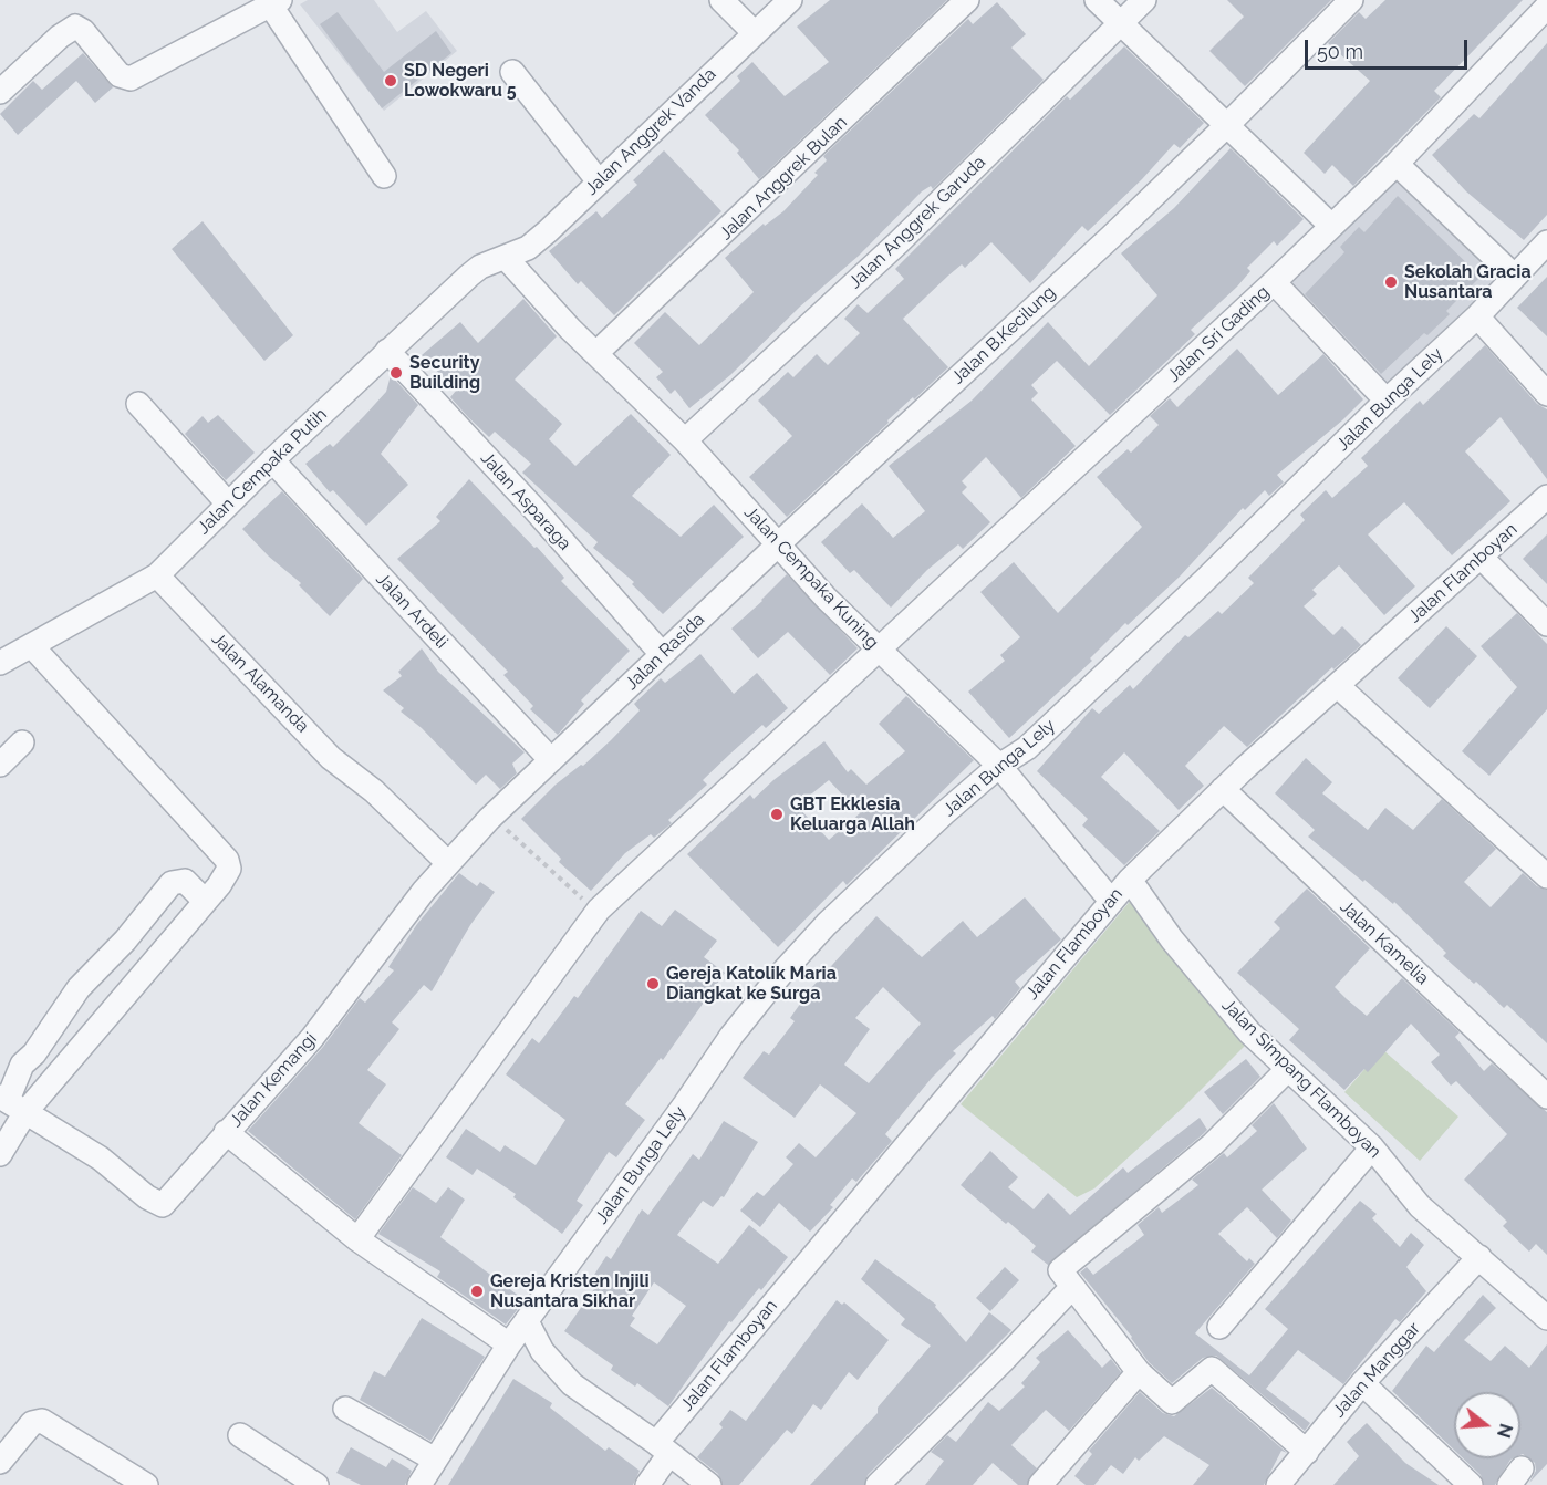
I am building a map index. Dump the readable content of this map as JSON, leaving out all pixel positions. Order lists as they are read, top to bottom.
{
  "streets": {
    "street": [
      "Jalan Anggrek Vanda",
      "Jalan Anggrek Bulan",
      "Jalan Anggrek Garuda",
      "Jalan Sri Gading",
      "Jalan B.Kecilung",
      "Jalan Bunga Lely",
      "Jalan Cempaka Putih",
      "Jalan Asparaga",
      "Jalan Flamboyan",
      "Jalan Cempaka Kuning",
      "Jalan Ardeli",
      "Jalan Rasida",
      "Jalan Alamanda",
      "Jalan Kamelia",
      "Jalan Simpang Flamboyan",
      "Jalan Kemangi",
      "Jalan Manggar"
    ]
  },
  "crossings": [
    ["Jalan Anggrek Vanda", "Jalan Cempaka Putih"],
    ["Jalan Anggrek Vanda", "Jalan Cempaka Kuning"],
    ["Jalan Anggrek Bulan", "Jalan Cempaka Kuning"],
    ["Jalan Anggrek Garuda", "Jalan Cempaka Kuning"],
    ["Jalan Sri Gading", "Jalan Cempaka Kuning"],
    ["Jalan Sri Gading", "Jalan Kemangi"],
    ["Jalan B.Kecilung", "Jalan Cempaka Kuning"],
    ["Jalan B.Kecilung", "Jalan Rasida"],
    ["Jalan Bunga Lely", "Jalan Cempaka Kuning"],
    ["Jalan Bunga Lely", "Jalan Kemangi"],
    ["Jalan Cempaka Putih", "Jalan Asparaga"],
    ["Jalan Cempaka Putih", "Jalan Cempaka Kuning"],
    ["Jalan Cempaka Putih", "Jalan Ardeli"],
    ["Jalan Cempaka Putih", "Jalan Alamanda"],
    ["Jalan Asparaga", "Jalan Rasida"],
    ["Jalan Flamboyan", "Jalan Cempaka Kuning"],
    ["Jalan Flamboyan", "Jalan Kamelia"],
    ["Jalan Flamboyan", "Jalan Simpang Flamboyan"],
    ["Jalan Cempaka Kuning", "Jalan Rasida"],
    ["Jalan Ardeli", "Jalan Rasida"],
    ["Jalan Ardeli", "Jalan Kemangi"],
    ["Jalan Rasida", "Jalan Kemangi"],
    ["Jalan Alamanda", "Jalan Kemangi"],
    ["Jalan Simpang Flamboyan", "Jalan Manggar"]
  ],
  "places": [
    "SD Negeri Lowokwaru 5",
    "Sekolah Gracia Nusantara",
    "Security Building",
    "GBT Ekklesia Keluarga Allah",
    "Gereja Katolik Maria Diangkat ke Surga",
    "Gereja Kristen Injili Nusantara Sikhar"
  ],
  "scale_bar": "50 m",
  "north": "right"
}
